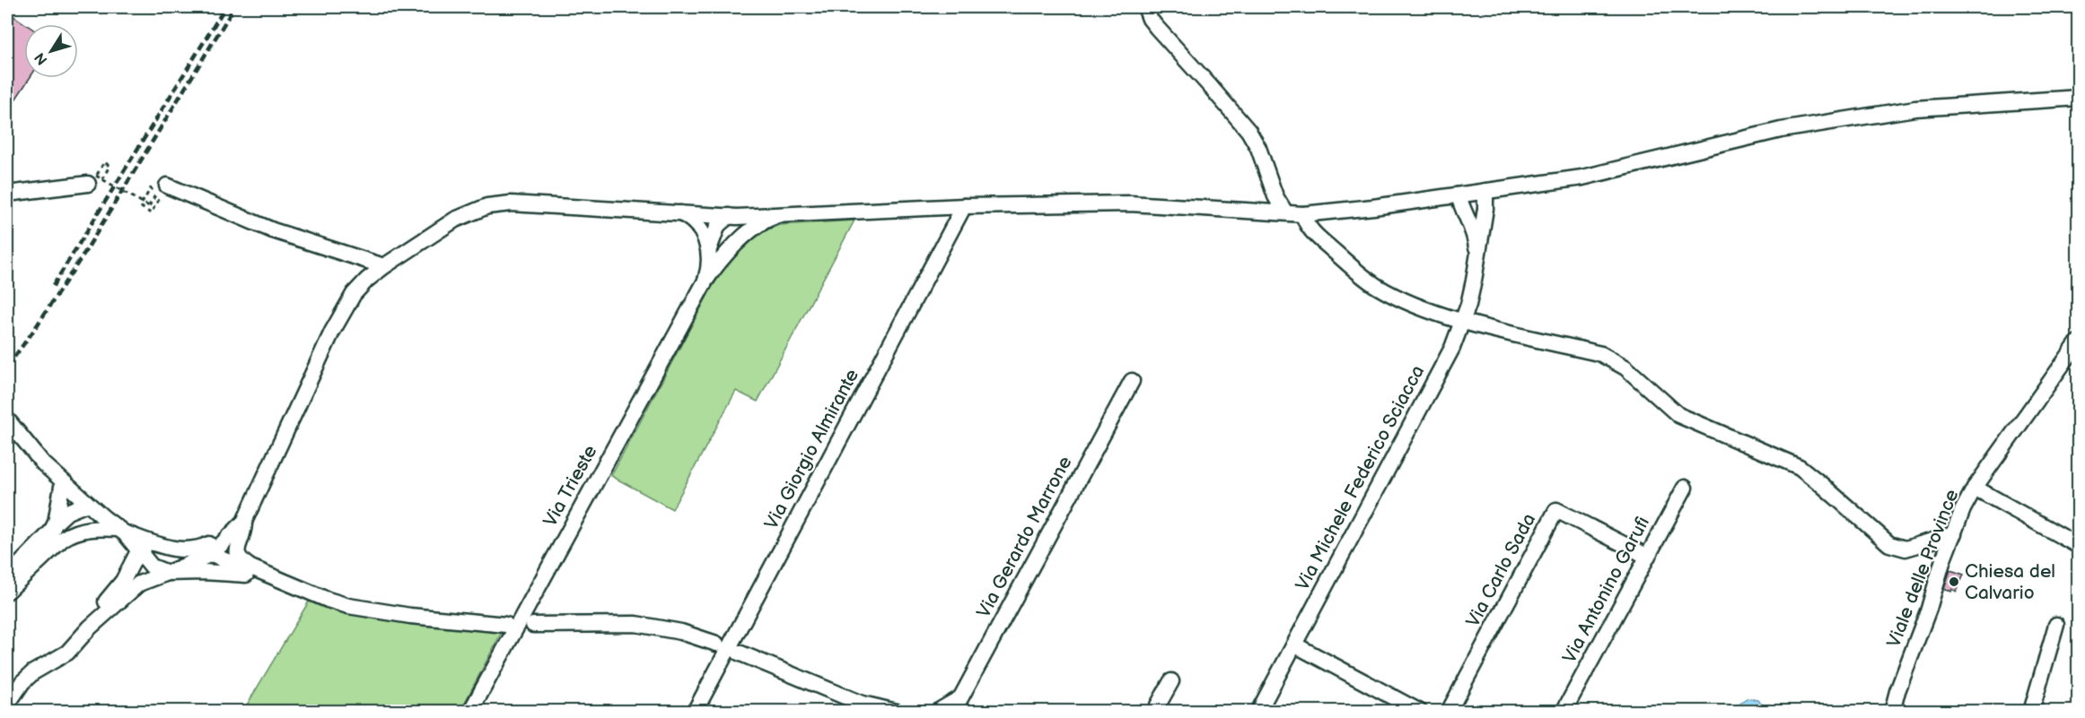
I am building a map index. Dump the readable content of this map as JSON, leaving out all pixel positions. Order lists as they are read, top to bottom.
{
  "streets": {
    "street": [
      "Via Giorgio Almirante",
      "Via Michele Federico Sciacca",
      "Via Trieste",
      "Via Gerardo Marrone",
      "Viale delle Province",
      "Via Carlo Sada",
      "Via Antonino Garufi"
    ]
  },
  "crossings": [
    ["Via Carlo Sada", "Via Antonino Garufi"]
  ],
  "places": ["Chiesa del Calvario"],
  "north": "bottom left"
}
